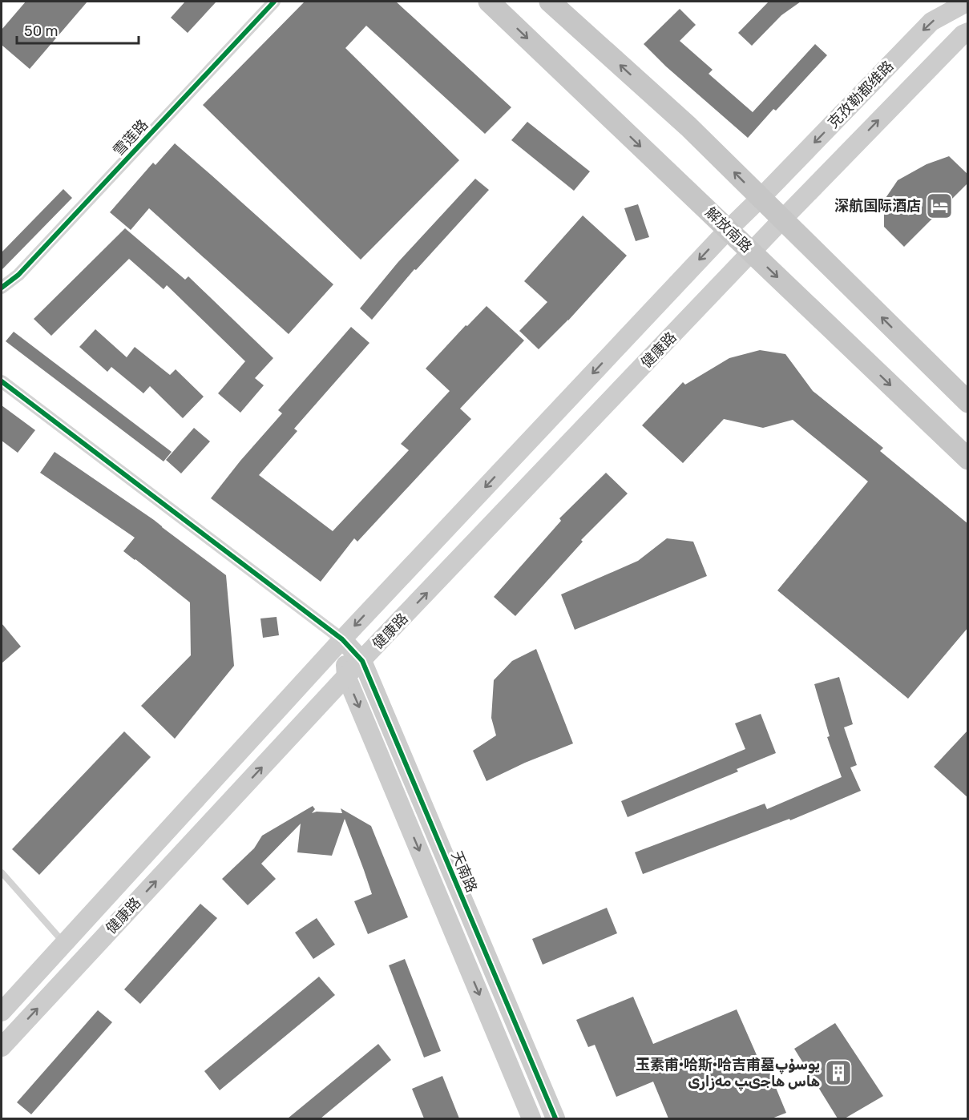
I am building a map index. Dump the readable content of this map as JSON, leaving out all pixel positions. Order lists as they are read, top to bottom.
{
  "streets": {
    "main road": [
      "克孜勒都维路",
      "解放南路",
      "健康路",
      "天南路"
    ],
    "street": ["雪莲路"]
  },
  "crossings": [
    ["克孜勒都维路", "健康路"],
    ["解放南路", "健康路"],
    ["健康路", "天南路"]
  ],
  "places": {
    "hotel": ["深航国际酒店"],
    "building": ["玉素甫·哈斯·哈吉甫墓يوسۇپ ھاس ھاجىپ مەزارى"]
  },
  "scale_bar": "50 m"
}
